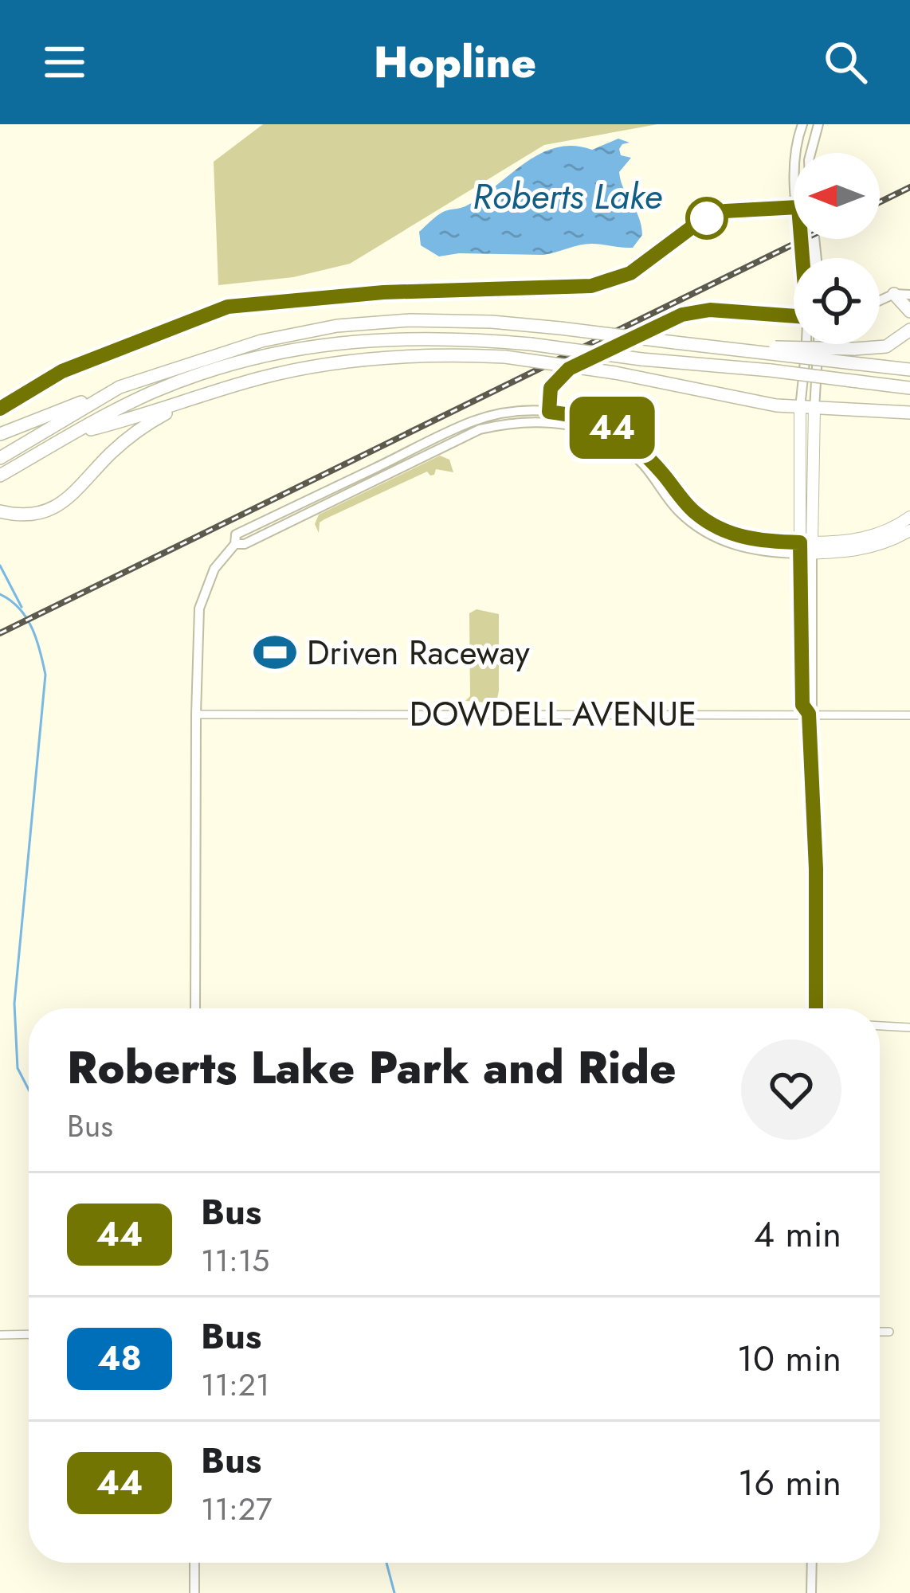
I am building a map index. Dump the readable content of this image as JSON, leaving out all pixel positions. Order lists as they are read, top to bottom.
{
  "streets": {
    "street": ["DOWDELL AVENUE"]
  },
  "water": ["Roberts Lake"],
  "places": {
    "sports": ["Driven Raceway"]
  },
  "lines": ["bus line 44"],
  "north": "left",
  "page": {
    "header": "Hopline",
    "on_map": "44",
    "heading": ["Roberts Lake Park and Ride", "Bus"],
    "list": [
      {
        "mark": "44",
        "name": "Bus",
        "note": "11:15",
        "value": "4 min"
      },
      {
        "mark": "48",
        "name": "Bus",
        "note": "11:21",
        "value": "10 min"
      },
      {
        "mark": "44",
        "name": "Bus",
        "note": "11:27",
        "value": "16 min"
      }
    ]
  }
}
